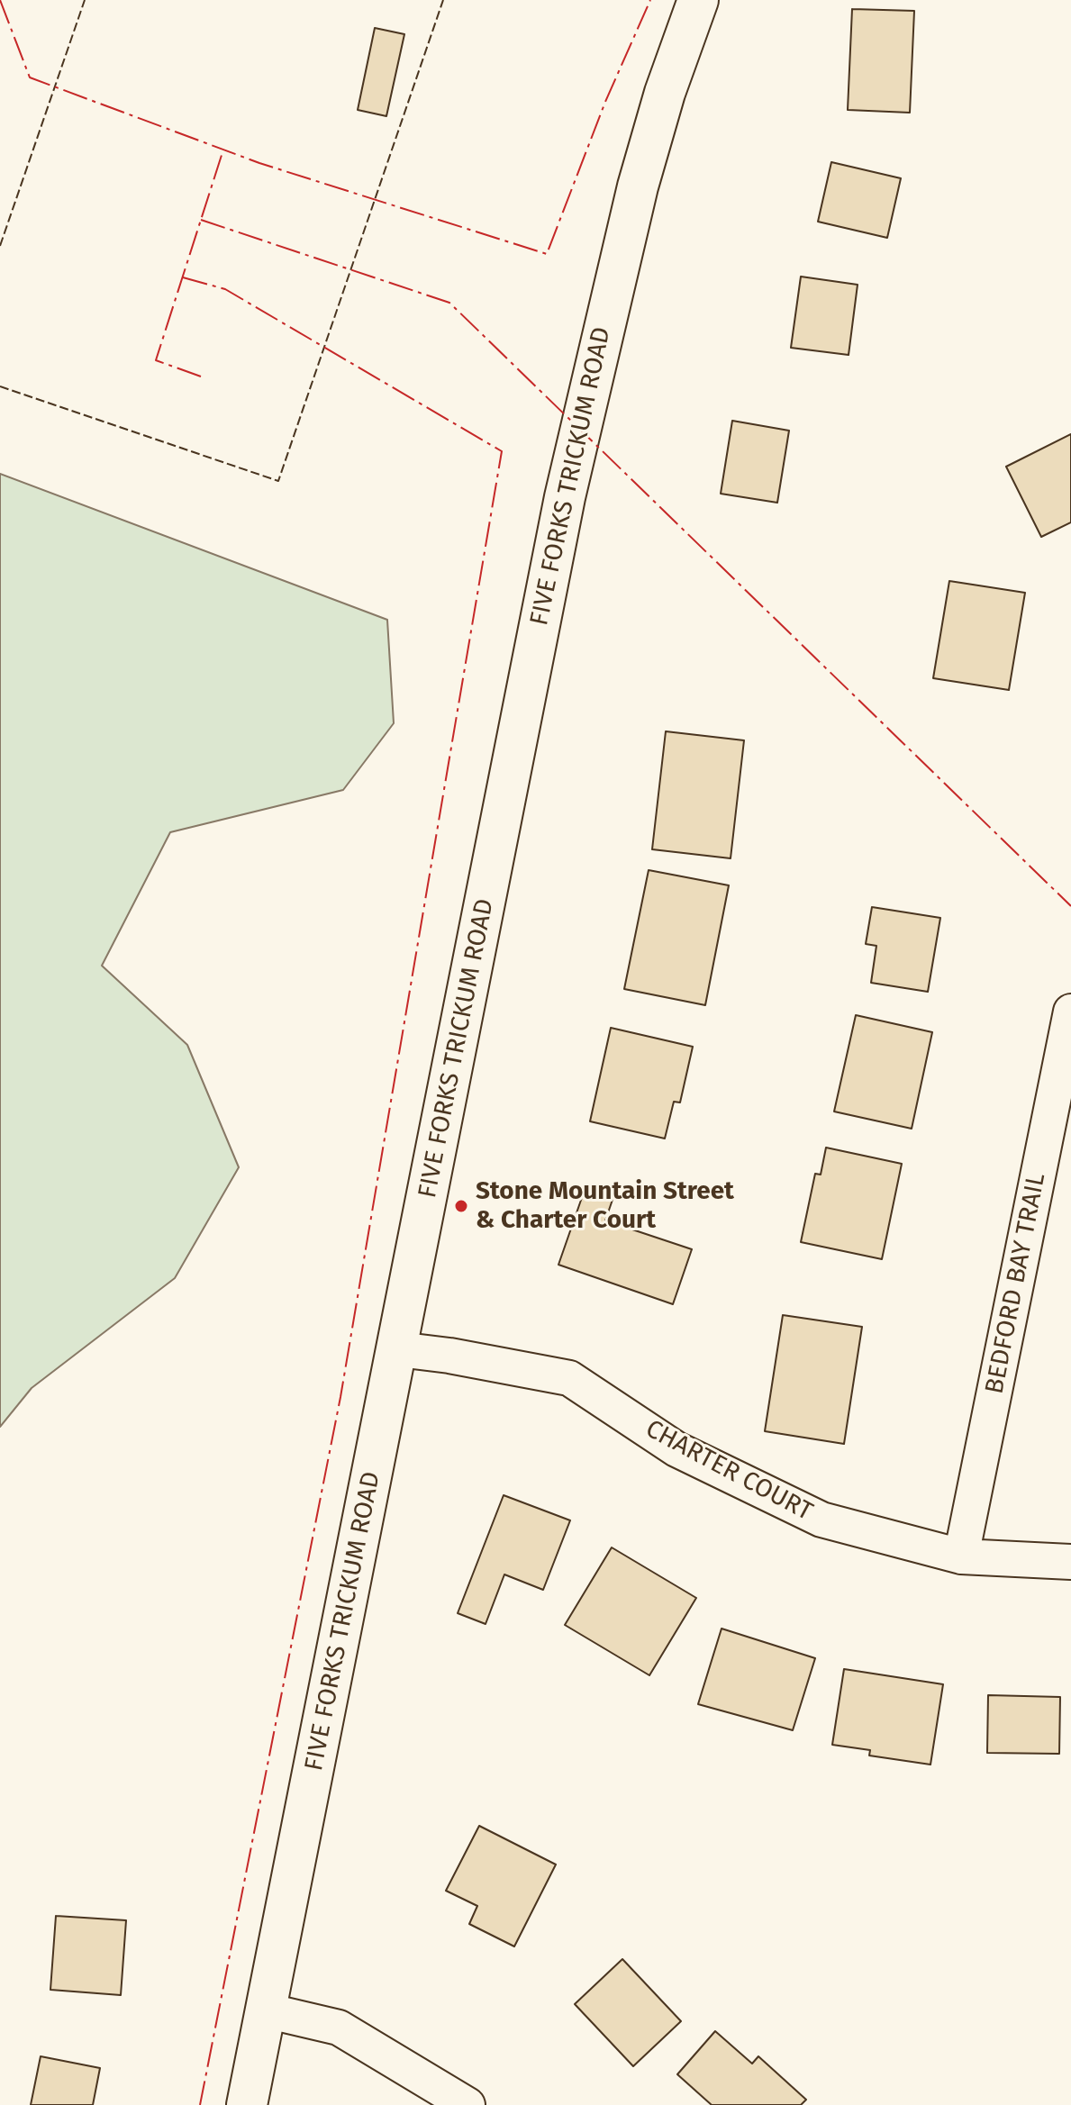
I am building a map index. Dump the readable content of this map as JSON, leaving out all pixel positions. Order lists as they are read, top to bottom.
{
  "streets": {
    "main road": ["FIVE FORKS TRICKUM ROAD"],
    "street": ["BEDFORD BAY TRAIL", "CHARTER COURT"]
  },
  "crossings": [
    ["FIVE FORKS TRICKUM ROAD", "CHARTER COURT"],
    ["BEDFORD BAY TRAIL", "CHARTER COURT"]
  ],
  "places": ["Stone Mountain Street & Charter Court"]
}
